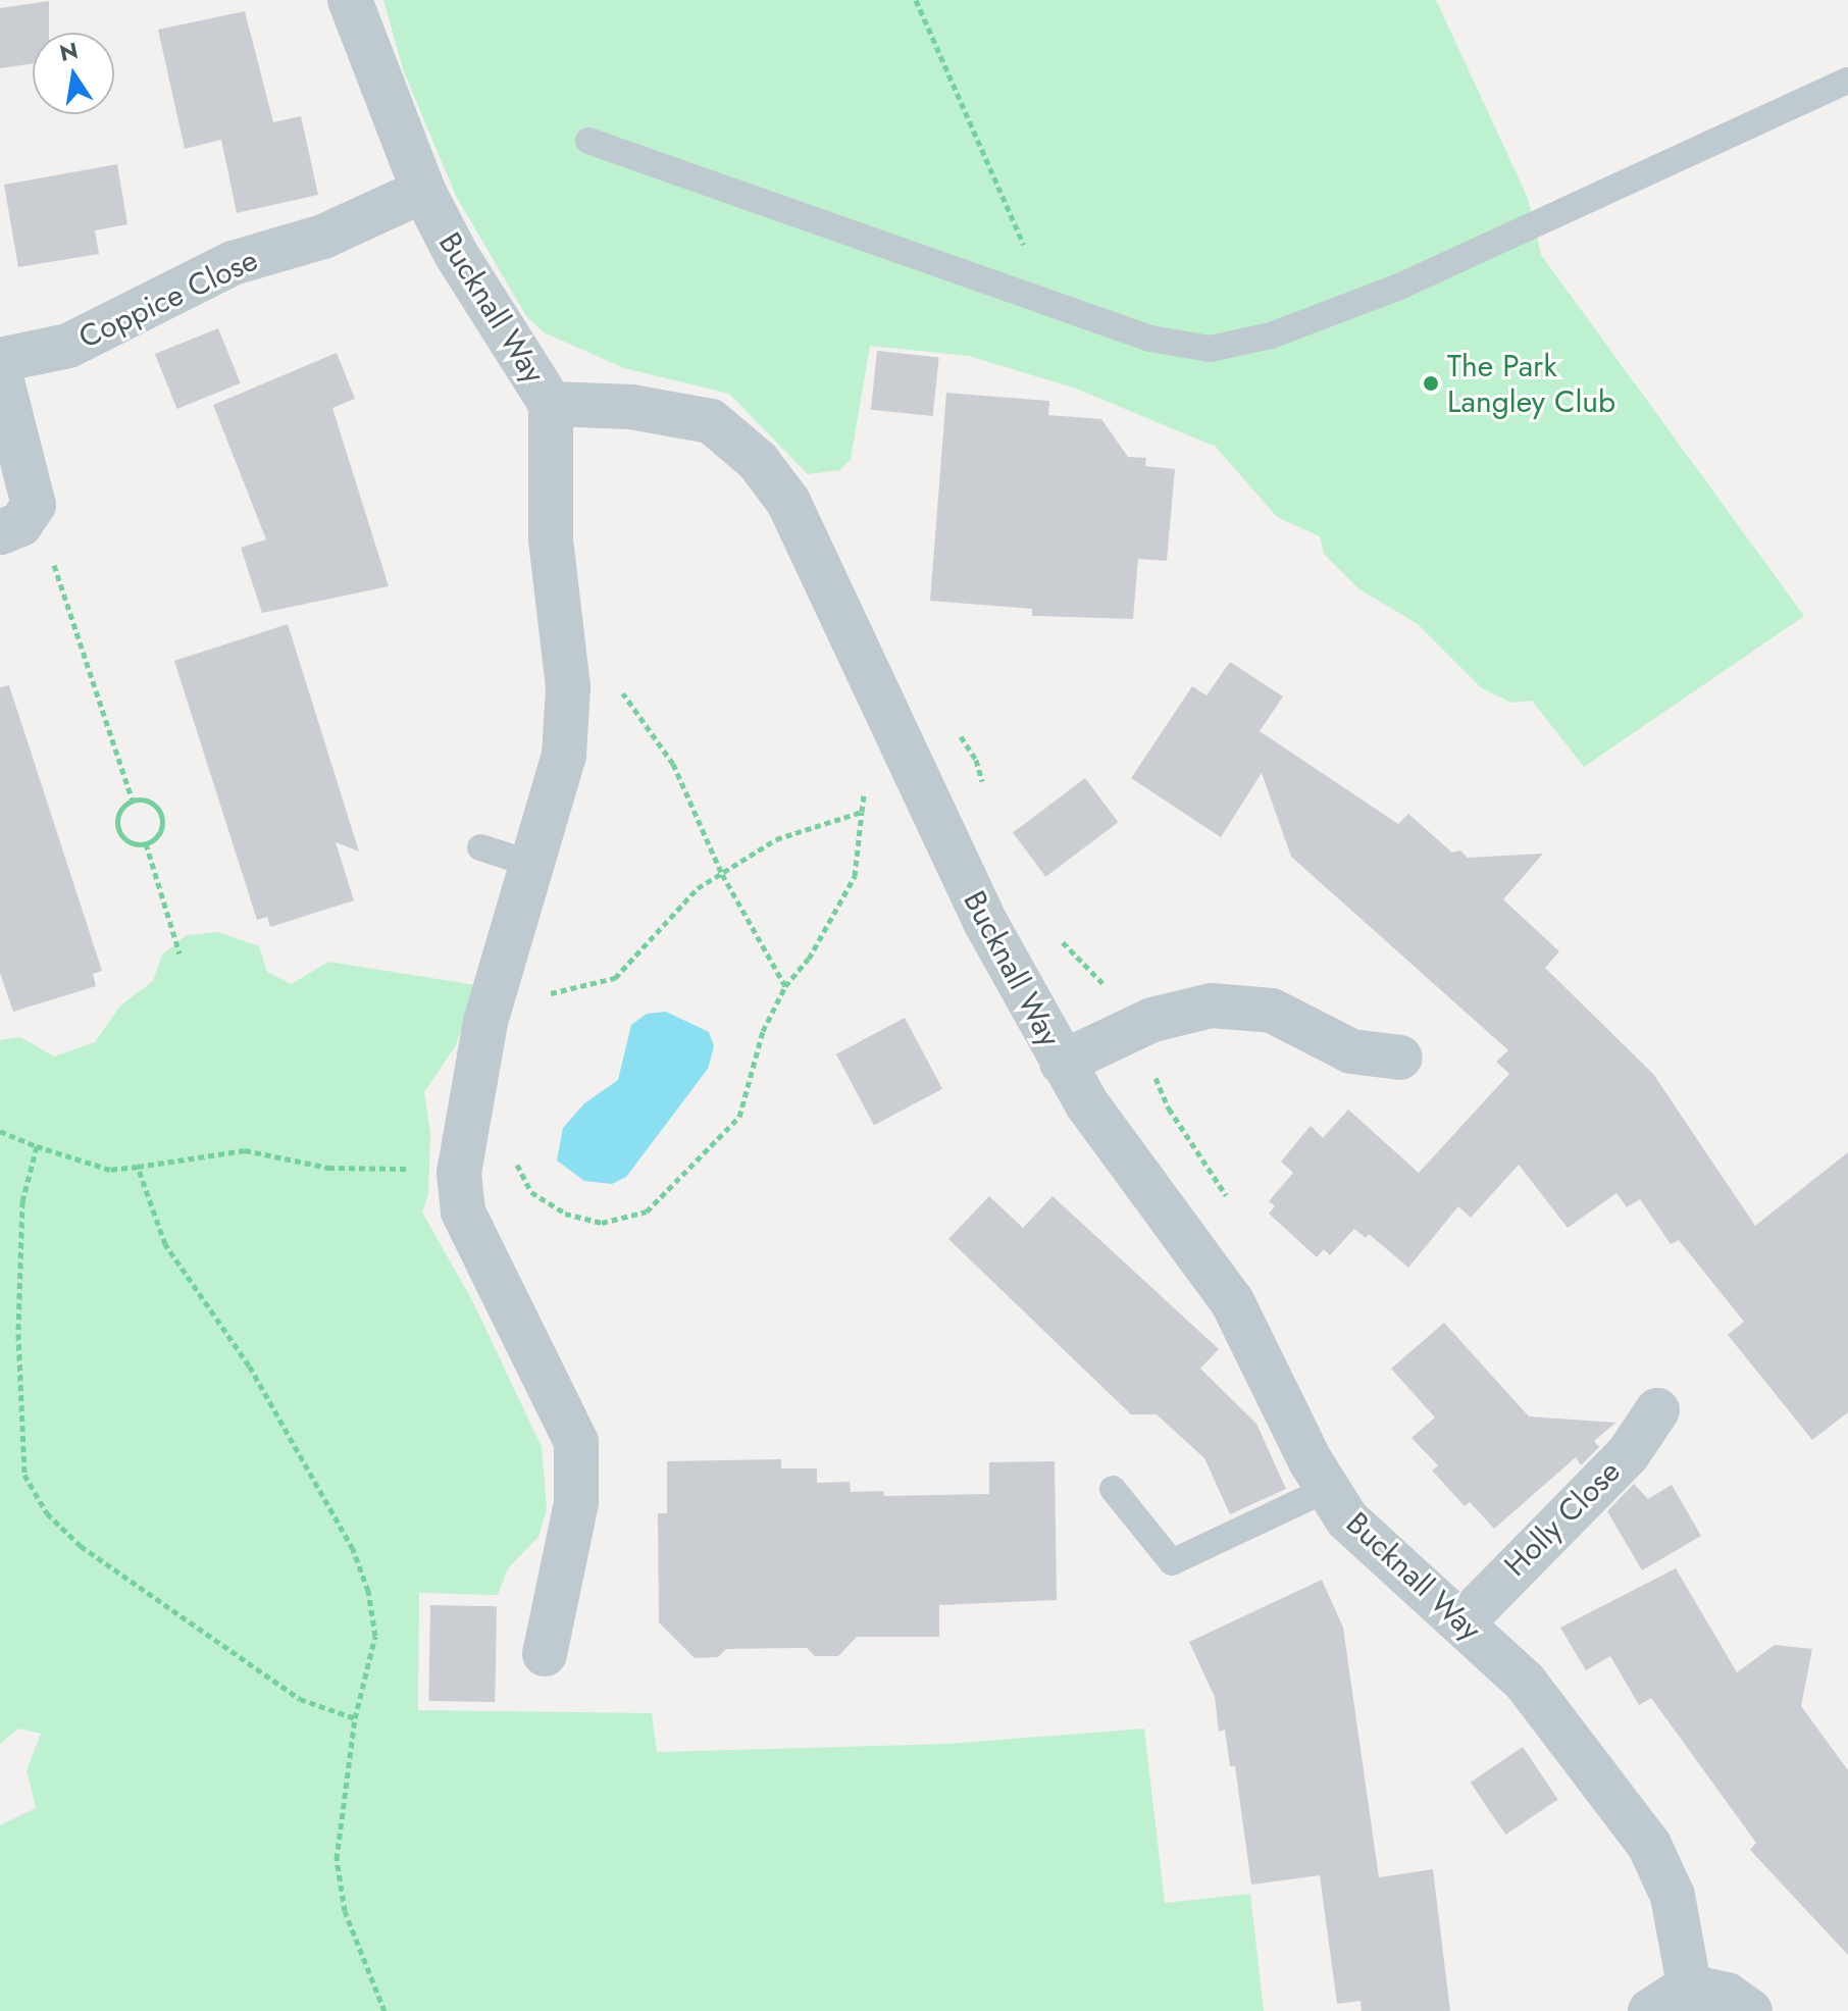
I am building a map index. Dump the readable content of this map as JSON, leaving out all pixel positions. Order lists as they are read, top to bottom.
{
  "streets": {
    "street": ["Coppice Close", "Bucknall Way", "Holly Close"]
  },
  "crossings": [
    ["Coppice Close", "Bucknall Way"],
    ["Bucknall Way", "Holly Close"]
  ],
  "places": ["The Park Langley Club"],
  "north": "top"
}
